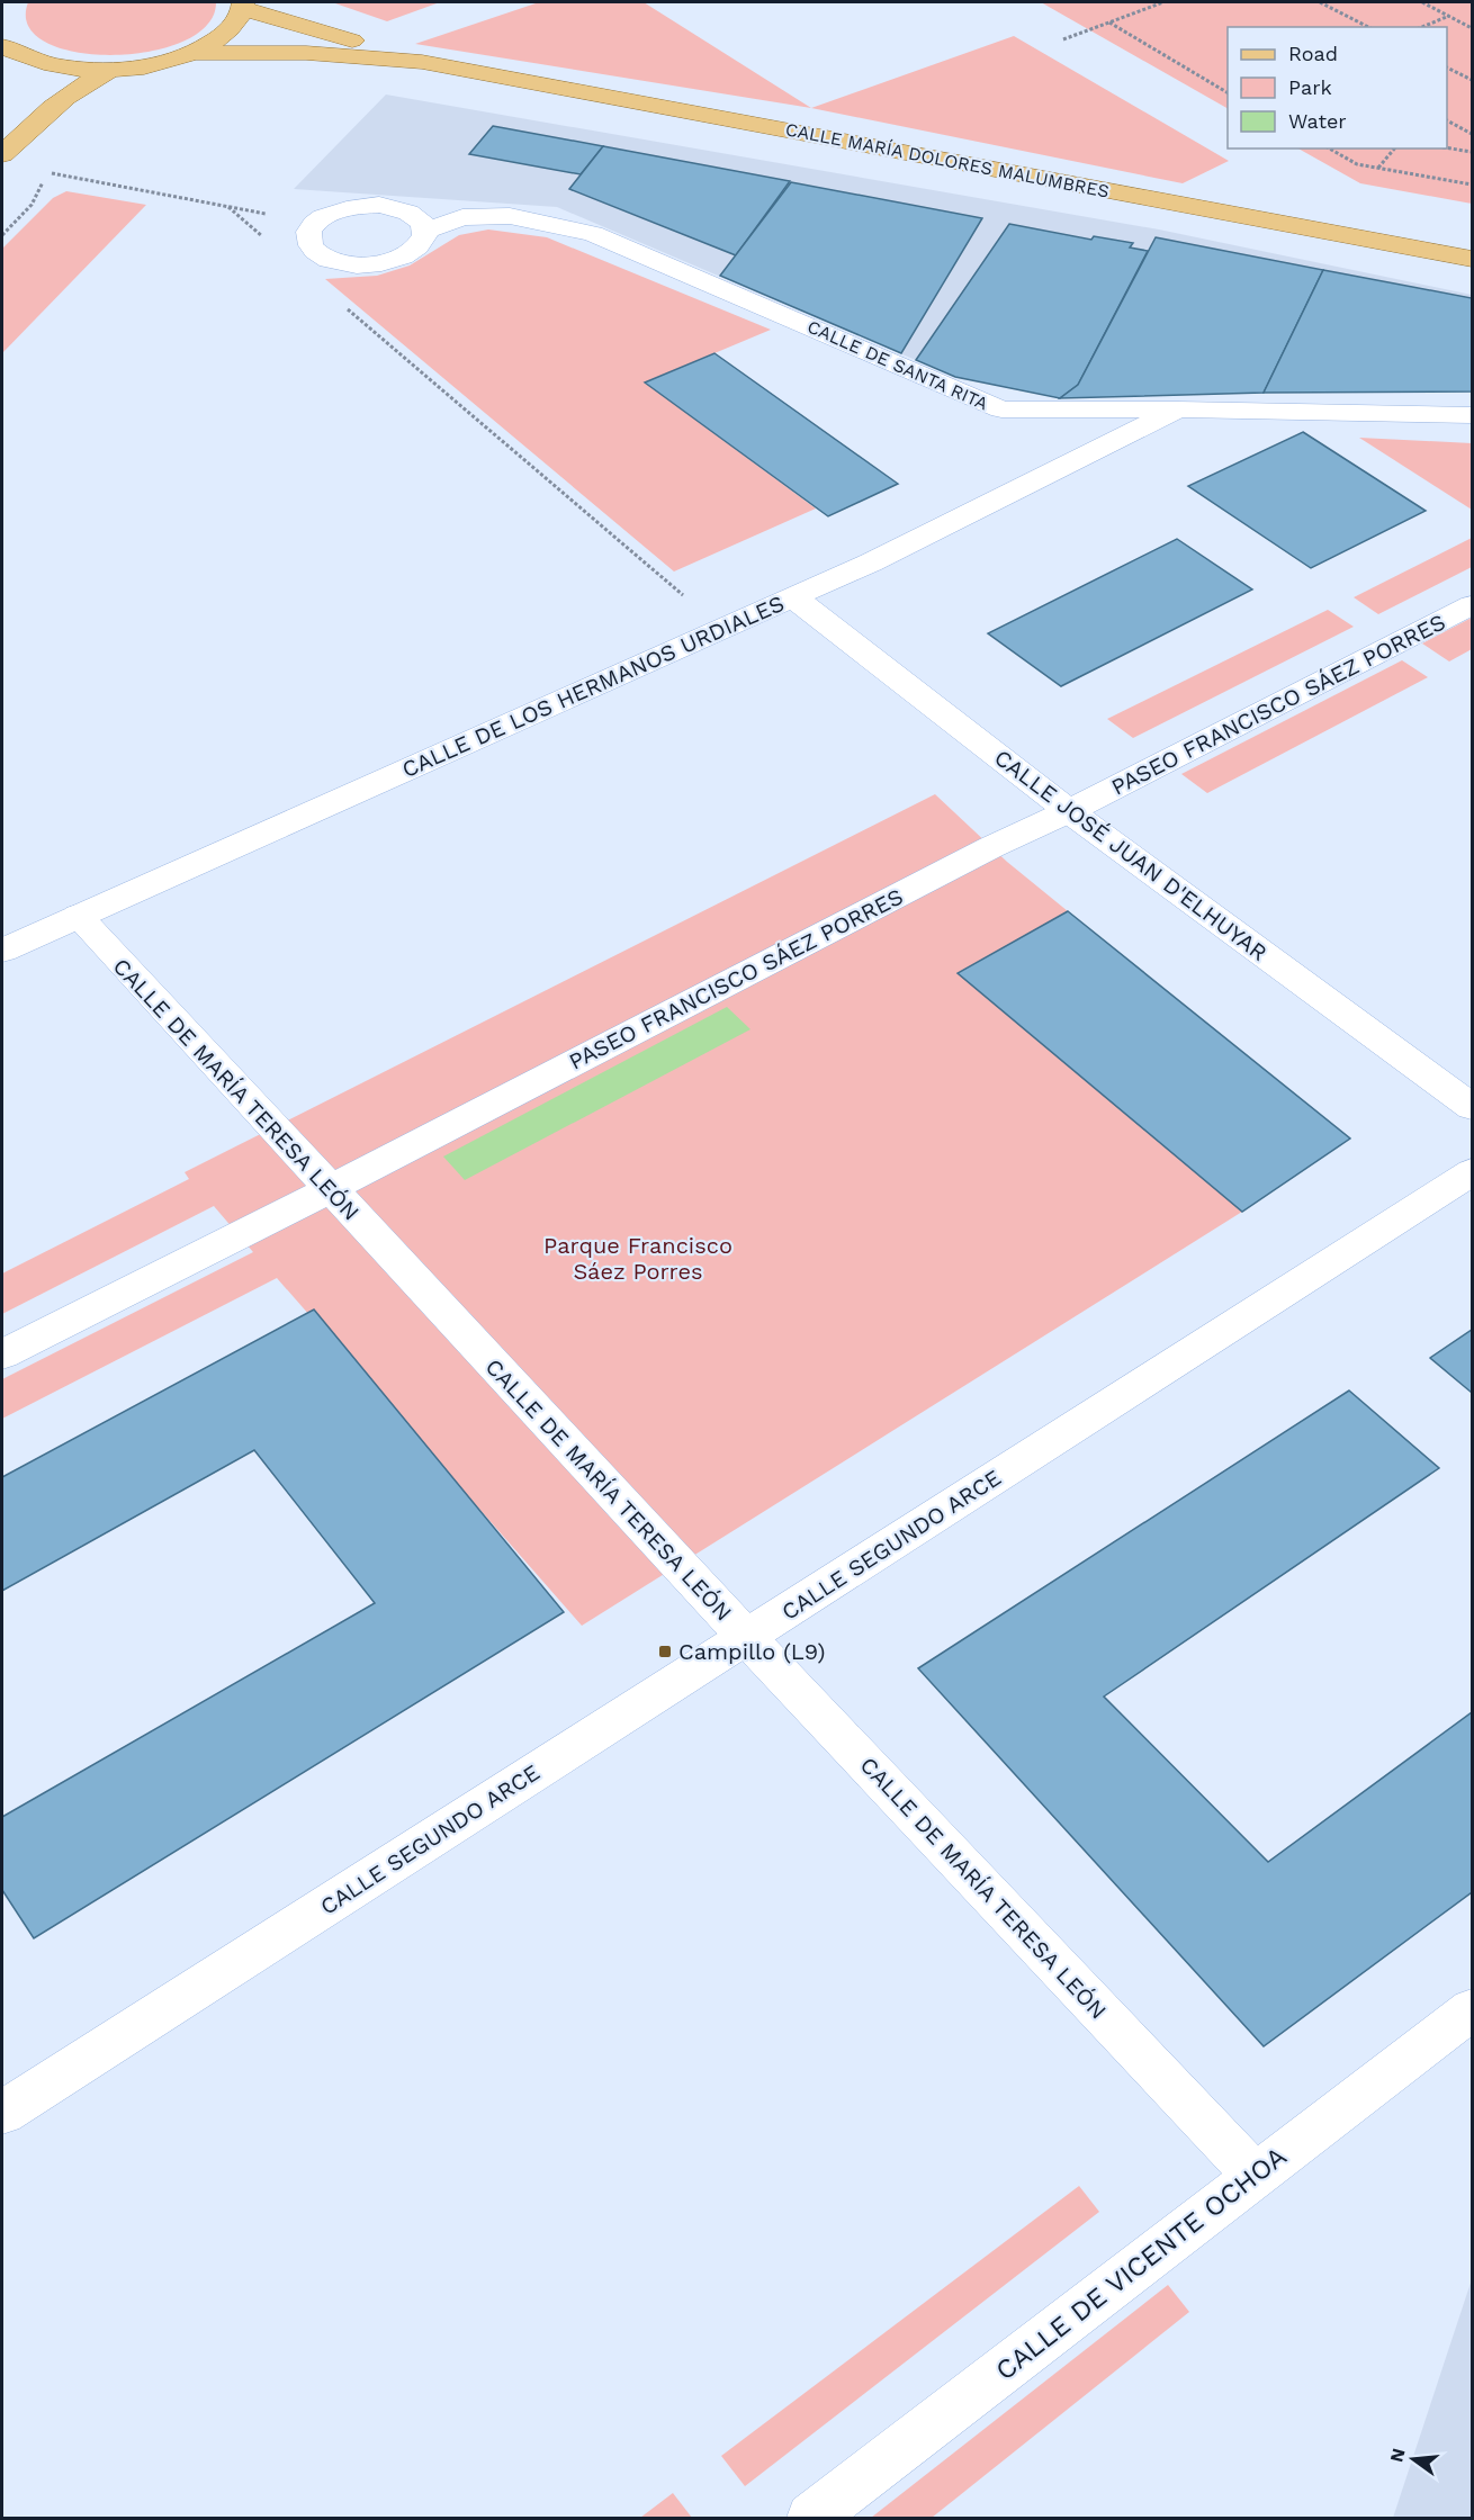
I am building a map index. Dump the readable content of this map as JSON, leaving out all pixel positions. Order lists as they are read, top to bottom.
{
  "streets": {
    "main road": ["CALLE MARÍA DOLORES MALUMBRES"],
    "street": [
      "CALLE DE SANTA RITA",
      "CALLE DE LOS HERMANOS URDIALES",
      "PASEO FRANCISCO SÁEZ PORRES",
      "CALLE JOSÉ JUAN D'ELHUYAR",
      "CALLE DE MARÍA TERESA LEÓN",
      "CALLE SEGUNDO ARCE",
      "CALLE DE VICENTE OCHOA"
    ]
  },
  "crossings": [
    ["CALLE DE SANTA RITA", "CALLE DE LOS HERMANOS URDIALES"],
    ["CALLE DE LOS HERMANOS URDIALES", "CALLE JOSÉ JUAN D'ELHUYAR"],
    ["CALLE DE LOS HERMANOS URDIALES", "CALLE DE MARÍA TERESA LEÓN"],
    ["PASEO FRANCISCO SÁEZ PORRES", "CALLE JOSÉ JUAN D'ELHUYAR"],
    ["PASEO FRANCISCO SÁEZ PORRES", "CALLE DE MARÍA TERESA LEÓN"],
    ["CALLE DE MARÍA TERESA LEÓN", "CALLE SEGUNDO ARCE"],
    ["CALLE DE MARÍA TERESA LEÓN", "CALLE DE VICENTE OCHOA"]
  ],
  "parks": ["Parque Francisco Sáez Porres"],
  "places": {
    "transit": ["Campillo (L9)"]
  },
  "legend": ["Road", "Park", "Water"],
  "north": "left"
}
